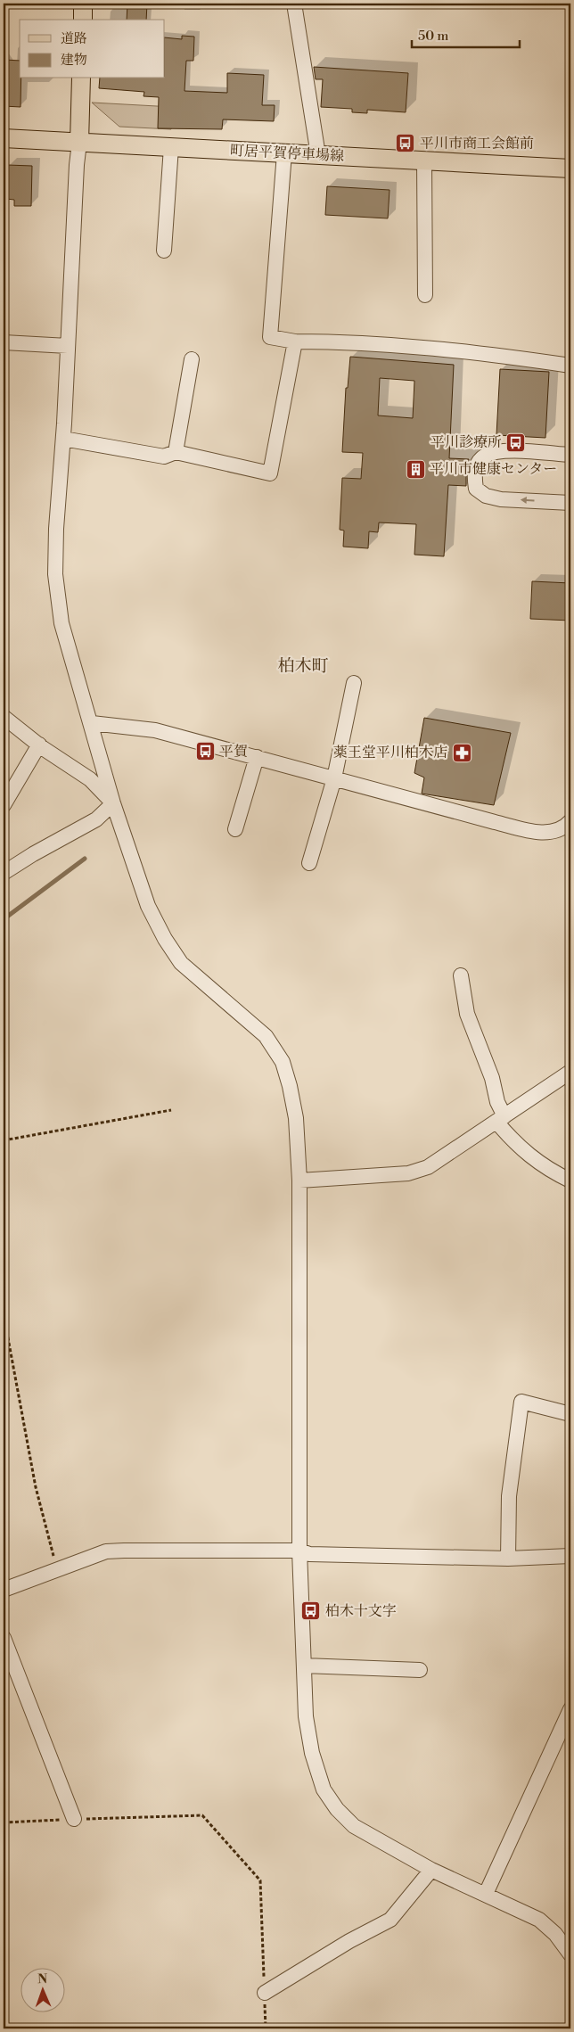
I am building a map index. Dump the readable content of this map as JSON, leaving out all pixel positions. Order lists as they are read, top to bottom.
{
  "streets": {
    "main road": ["町居平賀停車場線"]
  },
  "districts": ["柏木町"],
  "places": {
    "bus stop": [
      "平川市商工会館前",
      "平川診療所",
      "平賀",
      "柏木十文字"
    ],
    "building": ["平川市健康センター"],
    "pharmacy": ["薬王堂平川柏木店"]
  },
  "legend": ["道路", "建物"],
  "scale_bar": "50 m",
  "north": "top"
}
